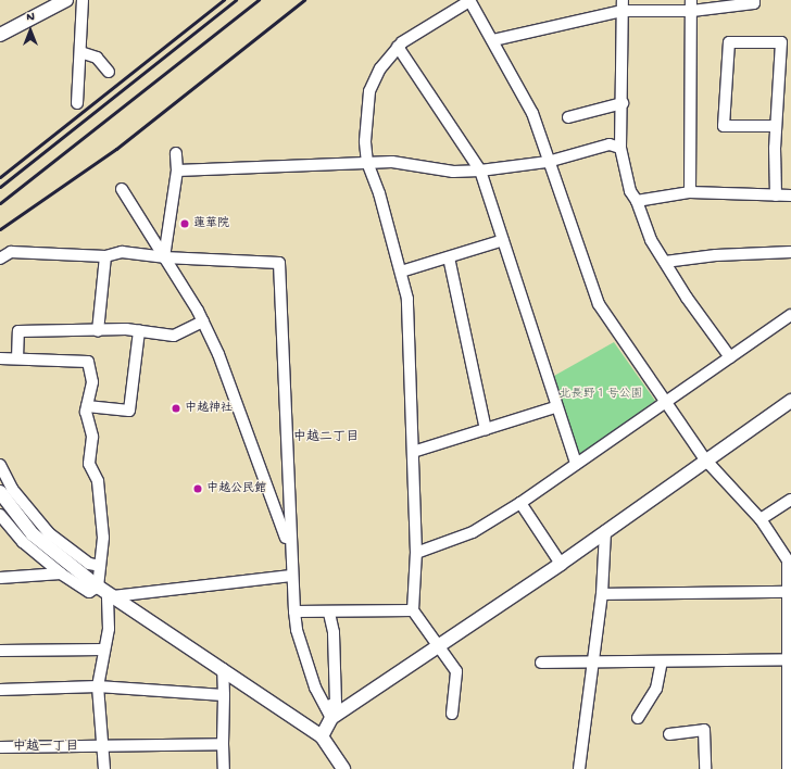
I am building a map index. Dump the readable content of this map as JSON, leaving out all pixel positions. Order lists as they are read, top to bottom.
{
  "districts": ["中越二丁目", "中越一丁目"],
  "parks": ["北長野１号公園"],
  "places": ["蓮華院", "中越神社", "中越公民館"],
  "north": "top"
}
